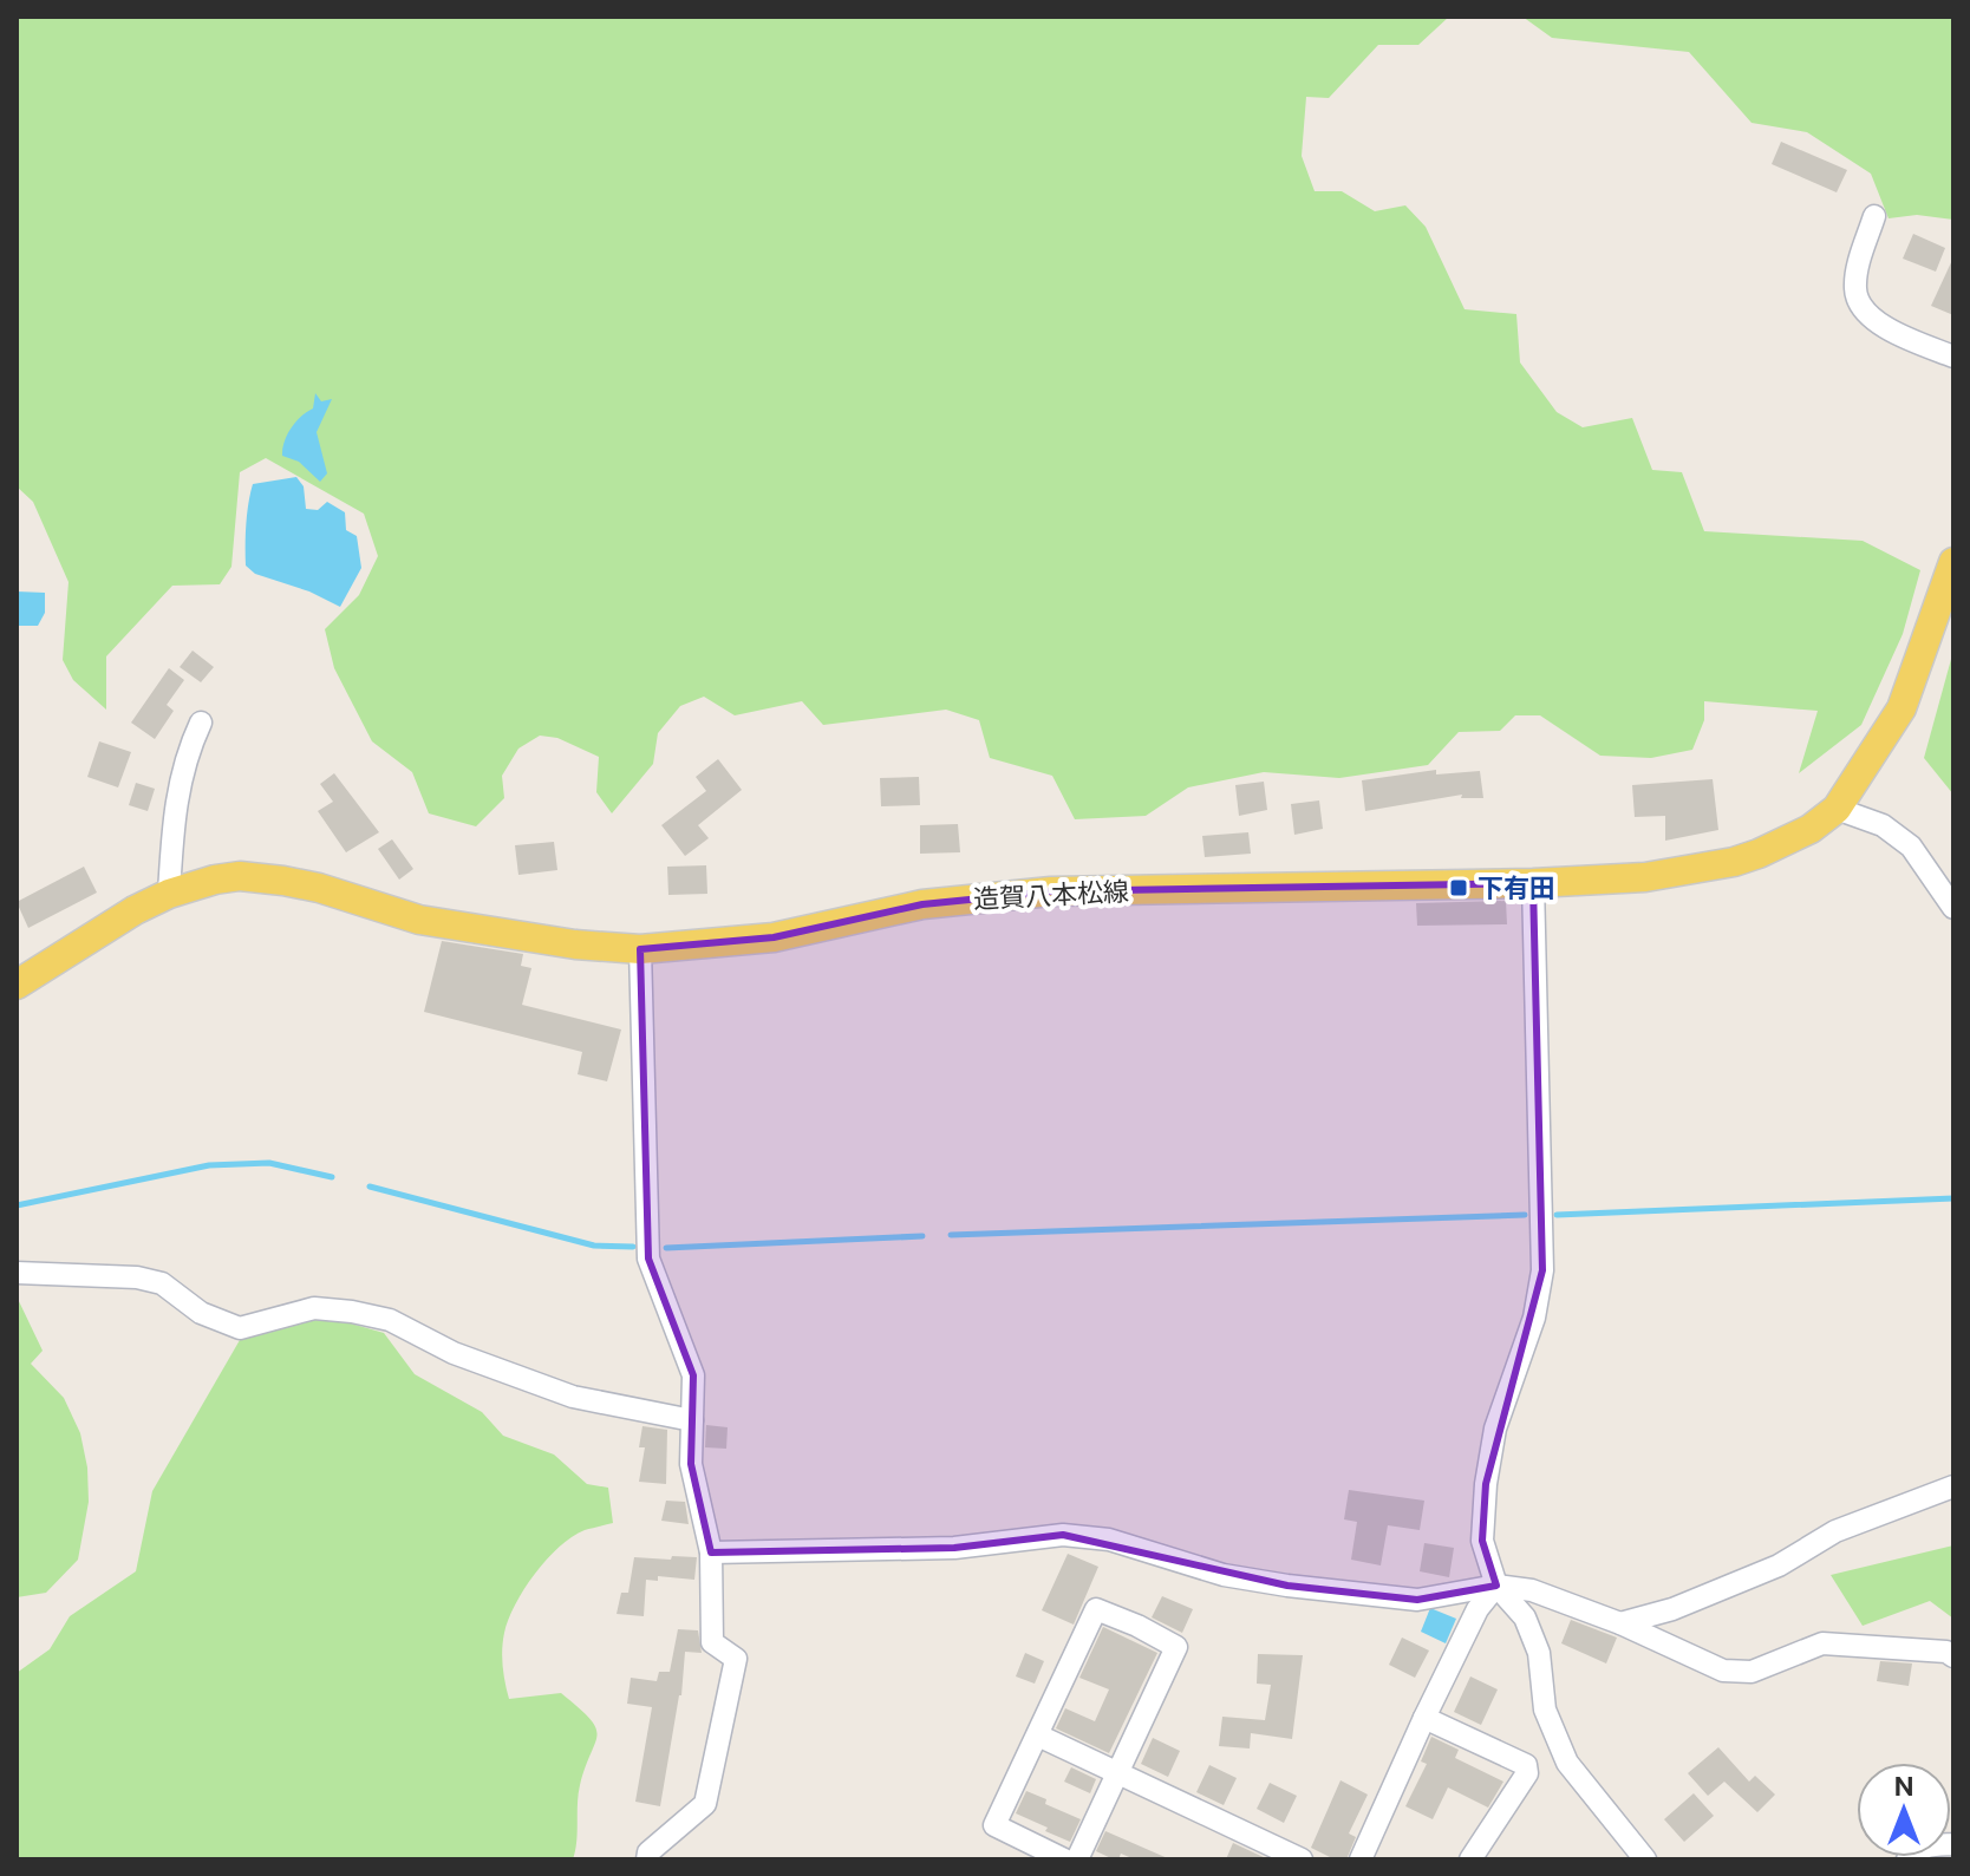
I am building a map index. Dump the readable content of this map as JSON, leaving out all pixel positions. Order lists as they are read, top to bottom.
{
  "streets": {
    "main road": ["造賀八本松線"]
  },
  "places": {
    "transit": ["下有田"]
  },
  "north": "top"
}
